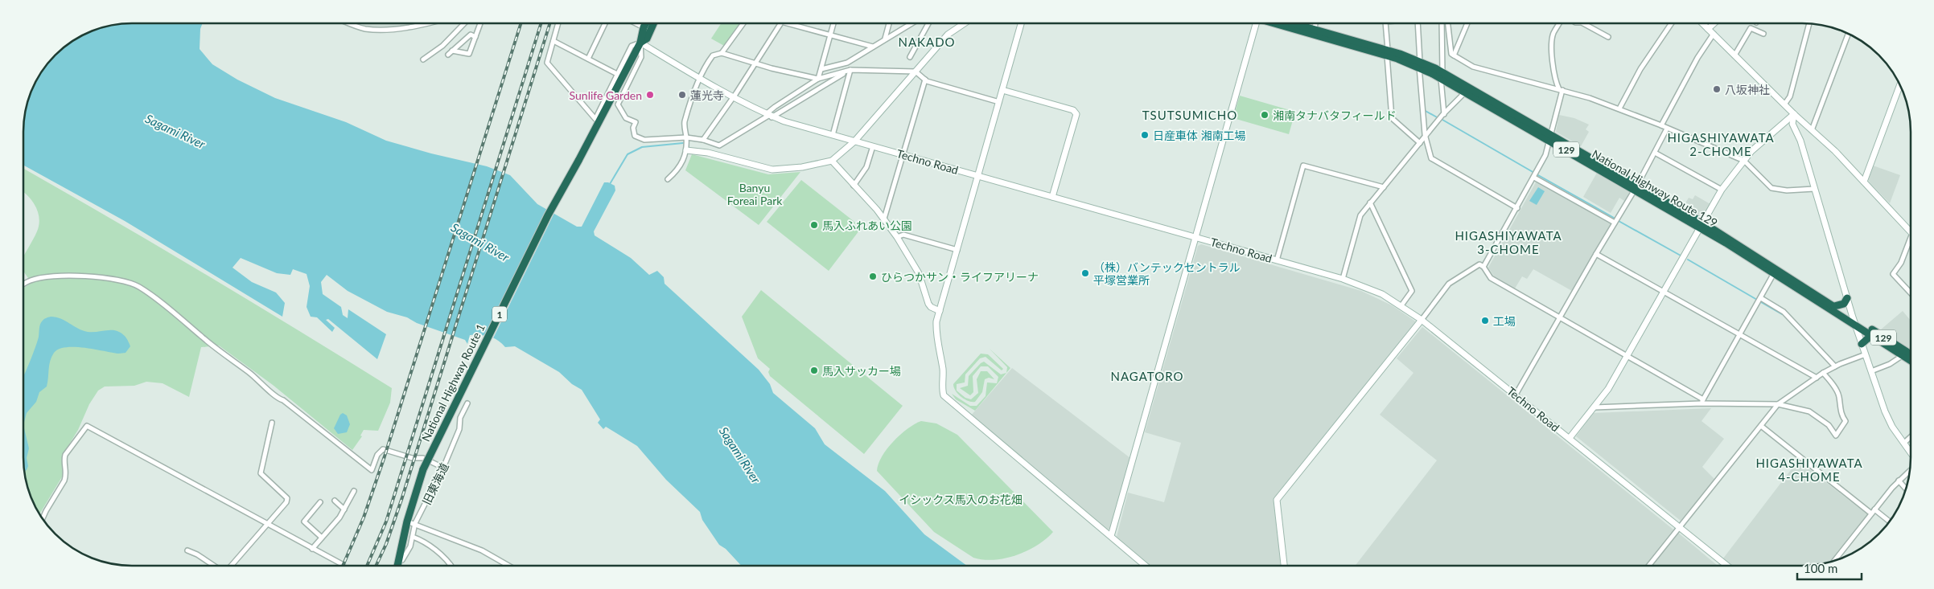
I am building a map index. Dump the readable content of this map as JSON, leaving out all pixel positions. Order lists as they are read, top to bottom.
{
  "streets": {
    "highway": [
      "129",
      "National Highway Route 129",
      "1",
      "National Highway Route 1"
    ],
    "street": ["Techno Road", "旧東海道"]
  },
  "crossings": [
    ["Techno Road", "National Highway Route 1"],
    ["National Highway Route 1", "旧東海道"]
  ],
  "districts": [
    "NAKADO",
    "TSUTSUMICHO",
    "HIGASHIYAWATA 2-CHOME",
    "HIGASHIYAWATA 3-CHOME",
    "NAGATORO",
    "HIGASHIYAWATA 4-CHOME"
  ],
  "water": ["Sagami River"],
  "parks": ["Banyu Foreai Park", "イシックス馬入のお花畑"],
  "places": [
    "八坂神社",
    "Sunlife Garden",
    "蓮光寺",
    "湘南タナバタフィールド",
    "日産車体 湘南工場",
    "馬入ふれあい公園",
    "（株）バンテックセントラル 平塚営業所",
    "ひらつかサン・ライフアリーナ",
    "工場",
    "馬入サッカー場"
  ],
  "scale_bar": "100 m"
}
